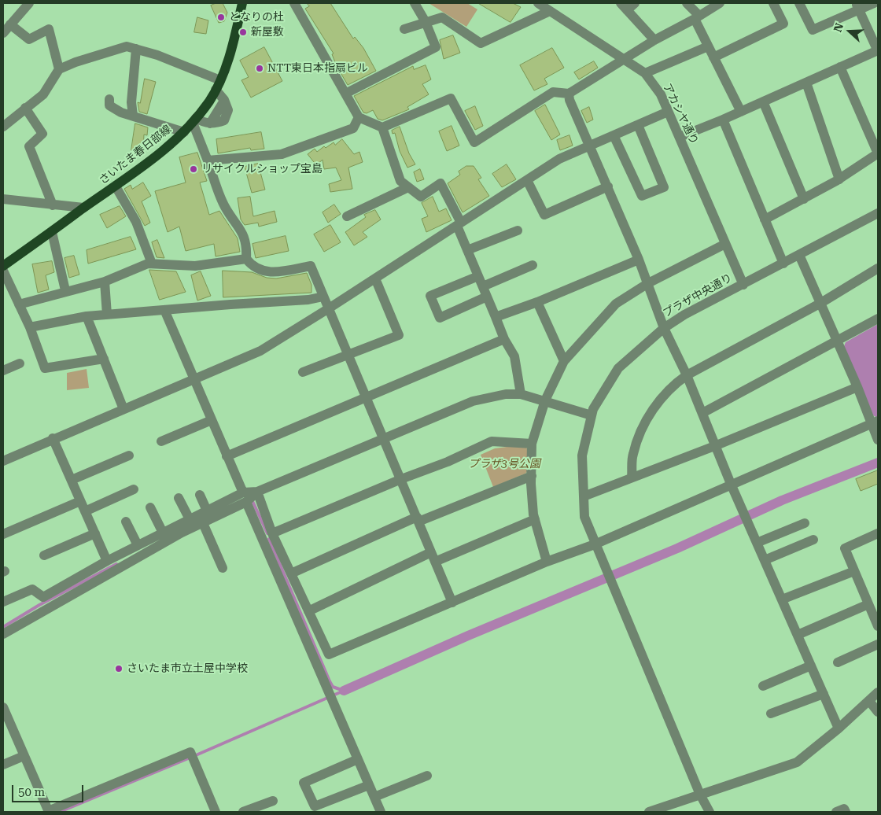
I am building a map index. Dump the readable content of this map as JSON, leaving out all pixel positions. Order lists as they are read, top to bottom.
{
  "streets": {
    "main road": ["さいたま春日部線"],
    "street": ["アカシヤ通り", "プラザ中央通り"]
  },
  "crossings": [
    ["アカシヤ通り", "プラザ中央通り"]
  ],
  "parks": ["プラザ3号公園"],
  "places": [
    "となりの杜",
    "新屋敷",
    "NTT東日本指扇ビル",
    "リサイクルショップ宝島",
    "さいたま市立土屋中学校"
  ],
  "scale_bar": "50 m",
  "north": "left"
}
